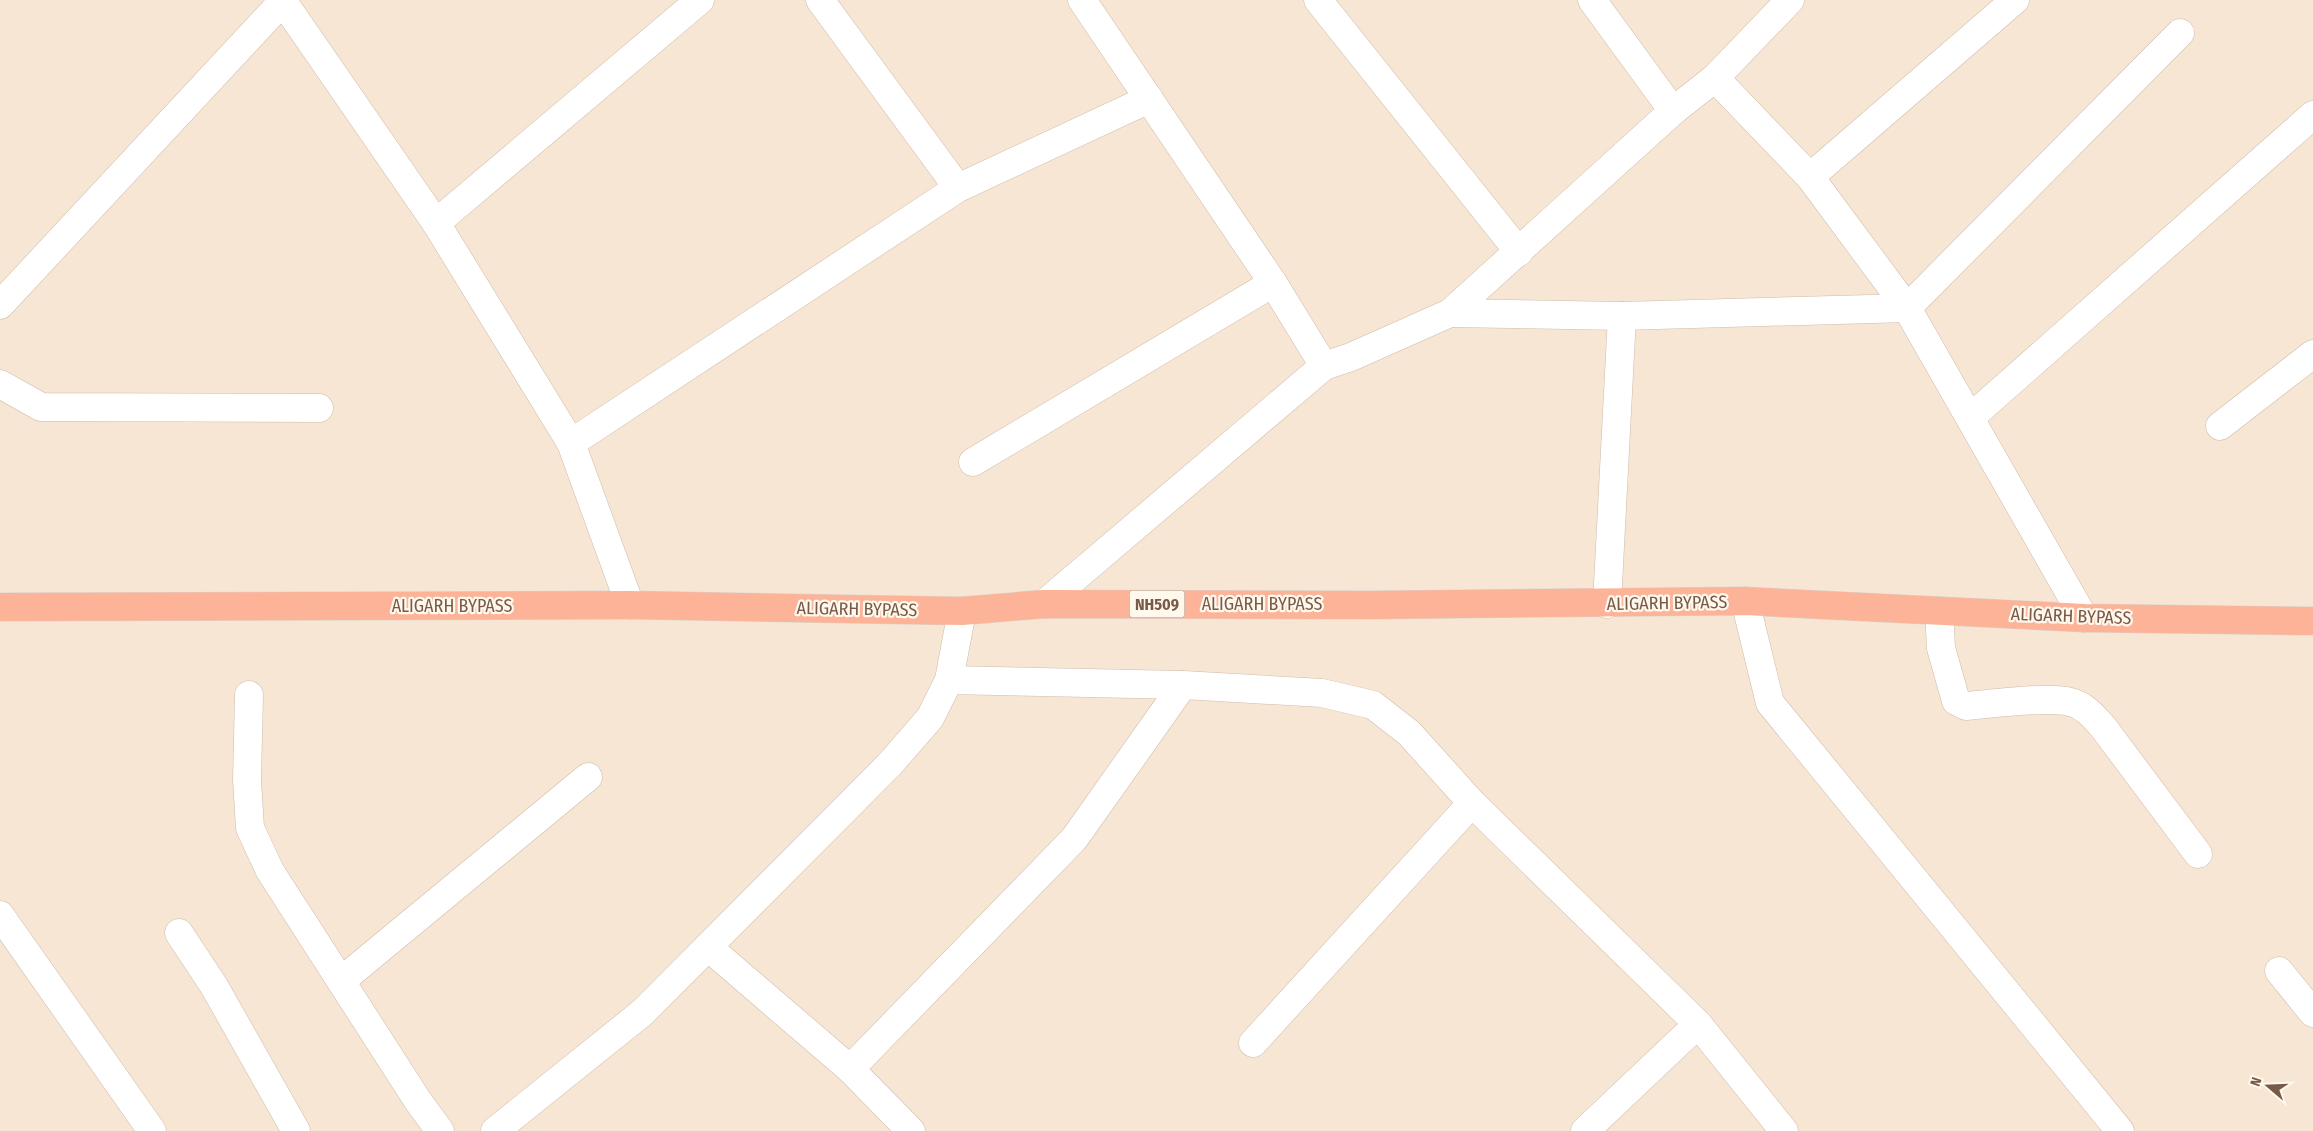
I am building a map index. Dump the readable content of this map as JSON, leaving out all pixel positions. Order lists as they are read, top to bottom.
{
  "streets": {
    "highway": ["ALIGARH BYPASS", "NH509"]
  },
  "north": "left"
}
